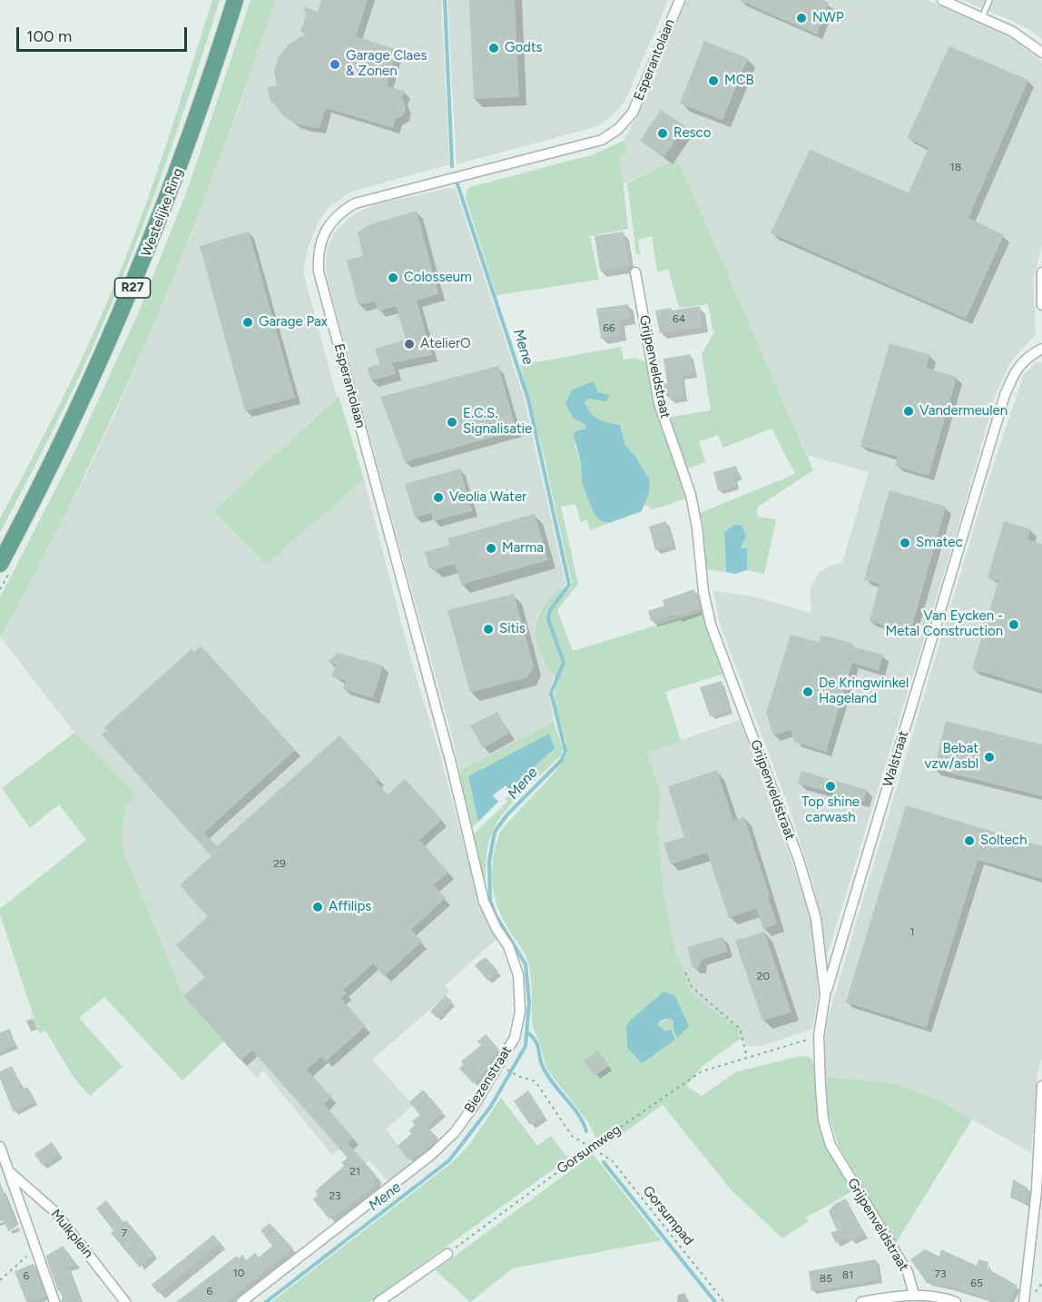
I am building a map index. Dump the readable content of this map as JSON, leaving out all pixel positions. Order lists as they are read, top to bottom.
{
  "streets": {
    "main road": ["Westelijke Ring", "R27"],
    "street": [
      "Esperantolaan",
      "Grijpenveldstraat",
      "Walstraat",
      "Biezenstraat",
      "Mulkplein"
    ],
    "path": ["Gorsumweg", "Gorsumpad"]
  },
  "crossings": [
    ["Esperantolaan", "Biezenstraat"],
    ["Grijpenveldstraat", "Walstraat"],
    ["Grijpenveldstraat", "Gorsumweg"],
    ["Gorsumweg", "Gorsumpad"]
  ],
  "water": ["Mene"],
  "places": [
    "NWP",
    "Godts",
    "Garage Claes & Zonen",
    "MCB",
    "Resco",
    "Colosseum",
    "Garage Pax",
    "AtelierO",
    "Vandermeulen",
    "E.C.S. Signalisatie",
    "Veolia Water",
    "Smatec",
    "Marma",
    "Van Eycken - Metal Construction",
    "Sitis",
    "De Kringwinkel Hageland",
    "Bebat vzw/asbl",
    "Top shine carwash",
    "Soltech",
    "Affilips"
  ],
  "house_numbers": [
    "18",
    "64",
    "66",
    "29",
    "1",
    "20",
    "21",
    "23",
    "7",
    "10",
    "73",
    "81",
    "6",
    "85",
    "65",
    "6"
  ],
  "scale_bar": "100 m"
}
